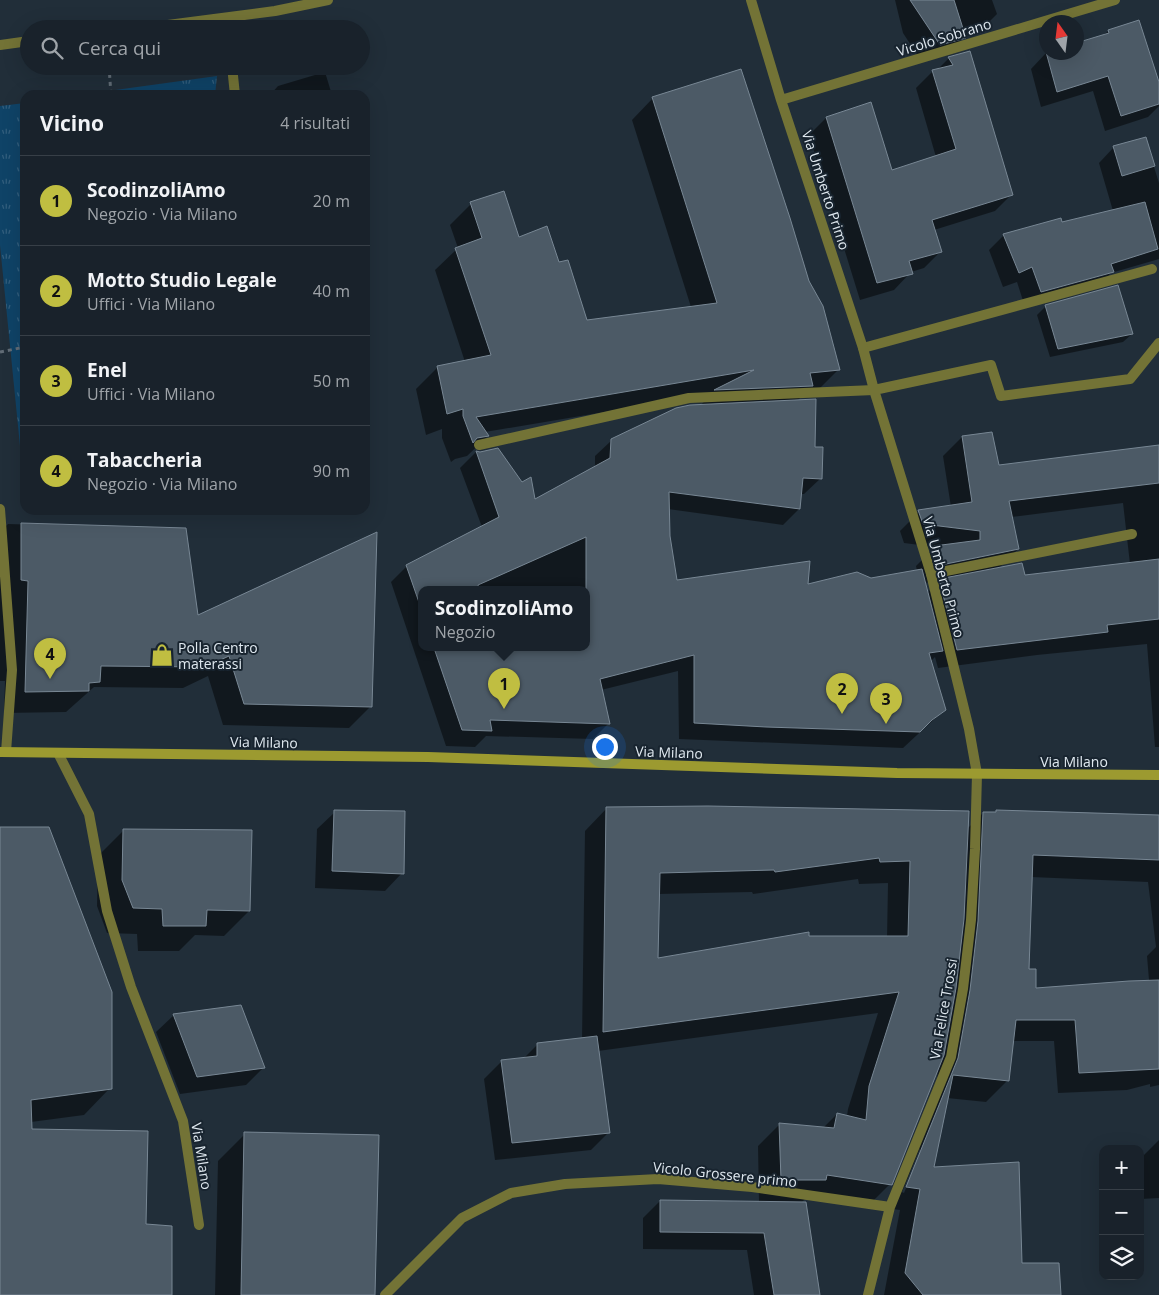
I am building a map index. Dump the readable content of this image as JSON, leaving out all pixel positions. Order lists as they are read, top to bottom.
{
  "streets": {
    "main road": ["Via Milano"],
    "street": [
      "Vicolo Sobrano",
      "Via Umberto Primo",
      "Via Felice Trossi",
      "Vicolo Grossere primo"
    ]
  },
  "crossings": [
    ["Vicolo Sobrano", "Via Umberto Primo"],
    ["Via Umberto Primo", "Via Milano"],
    ["Via Umberto Primo", "Via Felice Trossi"],
    ["Via Milano", "Via Felice Trossi"],
    ["Via Felice Trossi", "Vicolo Grossere primo"]
  ],
  "places": {
    "shop": ["Polla Centro materassi"]
  },
  "north": "top",
  "page": {
    "search": "Cerca qui",
    "heading": ["Vicino", "4 risultati"],
    "list": [
      {
        "mark": "1",
        "name": "ScodinzoliAmo",
        "note": "Negozio · Via Milano",
        "value": "20 m"
      },
      {
        "mark": "2",
        "name": "Motto Studio Legale",
        "note": "Uffici · Via Milano",
        "value": "40 m"
      },
      {
        "mark": "3",
        "name": "Enel",
        "note": "Uffici · Via Milano",
        "value": "50 m"
      },
      {
        "mark": "4",
        "name": "Tabaccheria",
        "note": "Negozio · Via Milano",
        "value": "90 m"
      }
    ],
    "popup": ["ScodinzoliAmo", "Negozio"],
    "pins": [
      "4",
      "1",
      "2",
      "3"
    ],
    "map_buttons": ["+", "−"]
  }
}
